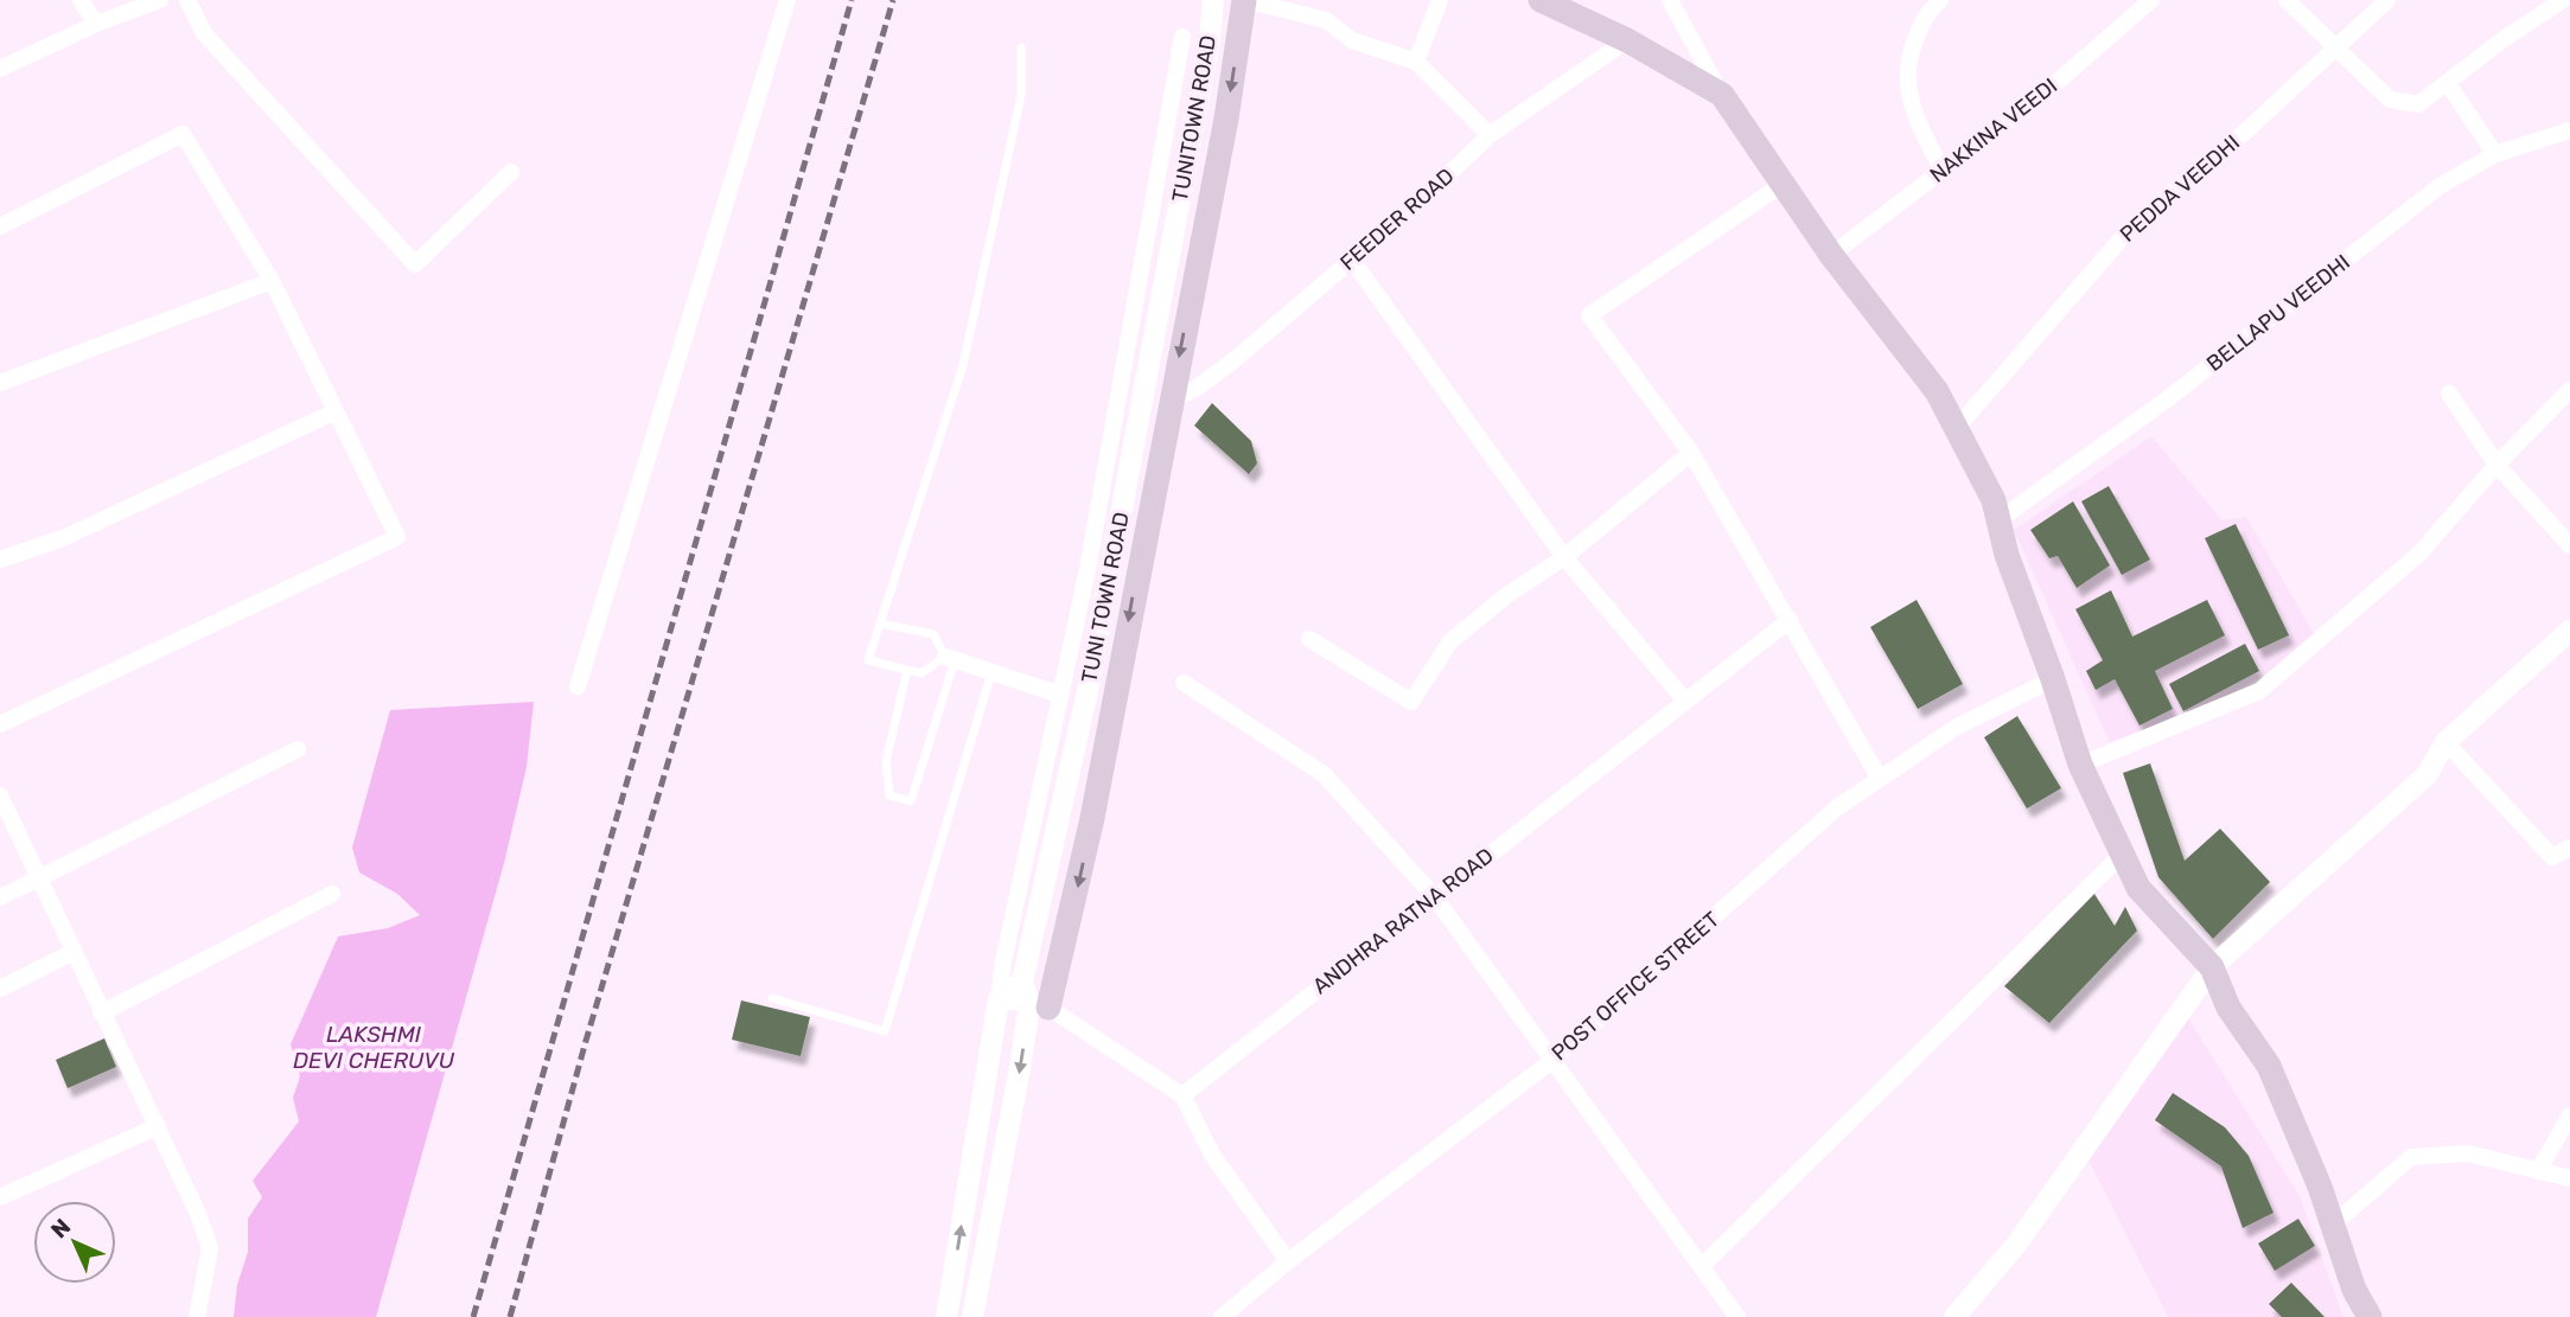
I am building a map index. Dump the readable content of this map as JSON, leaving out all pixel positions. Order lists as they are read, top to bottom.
{
  "streets": {
    "street": [
      "TUNITOWN ROAD",
      "NAKKINA VEEDI",
      "PEDDA VEEDHI",
      "FEEDER ROAD",
      "BELLAPU VEEDHI",
      "TUNI TOWN ROAD",
      "ANDHRA RATNA ROAD",
      "POST OFFICE STREET"
    ]
  },
  "crossings": [
    ["TUNITOWN ROAD", "TUNI TOWN ROAD"]
  ],
  "water": ["LAKSHMI DEVI CHERUVU"],
  "north": "top left"
}
